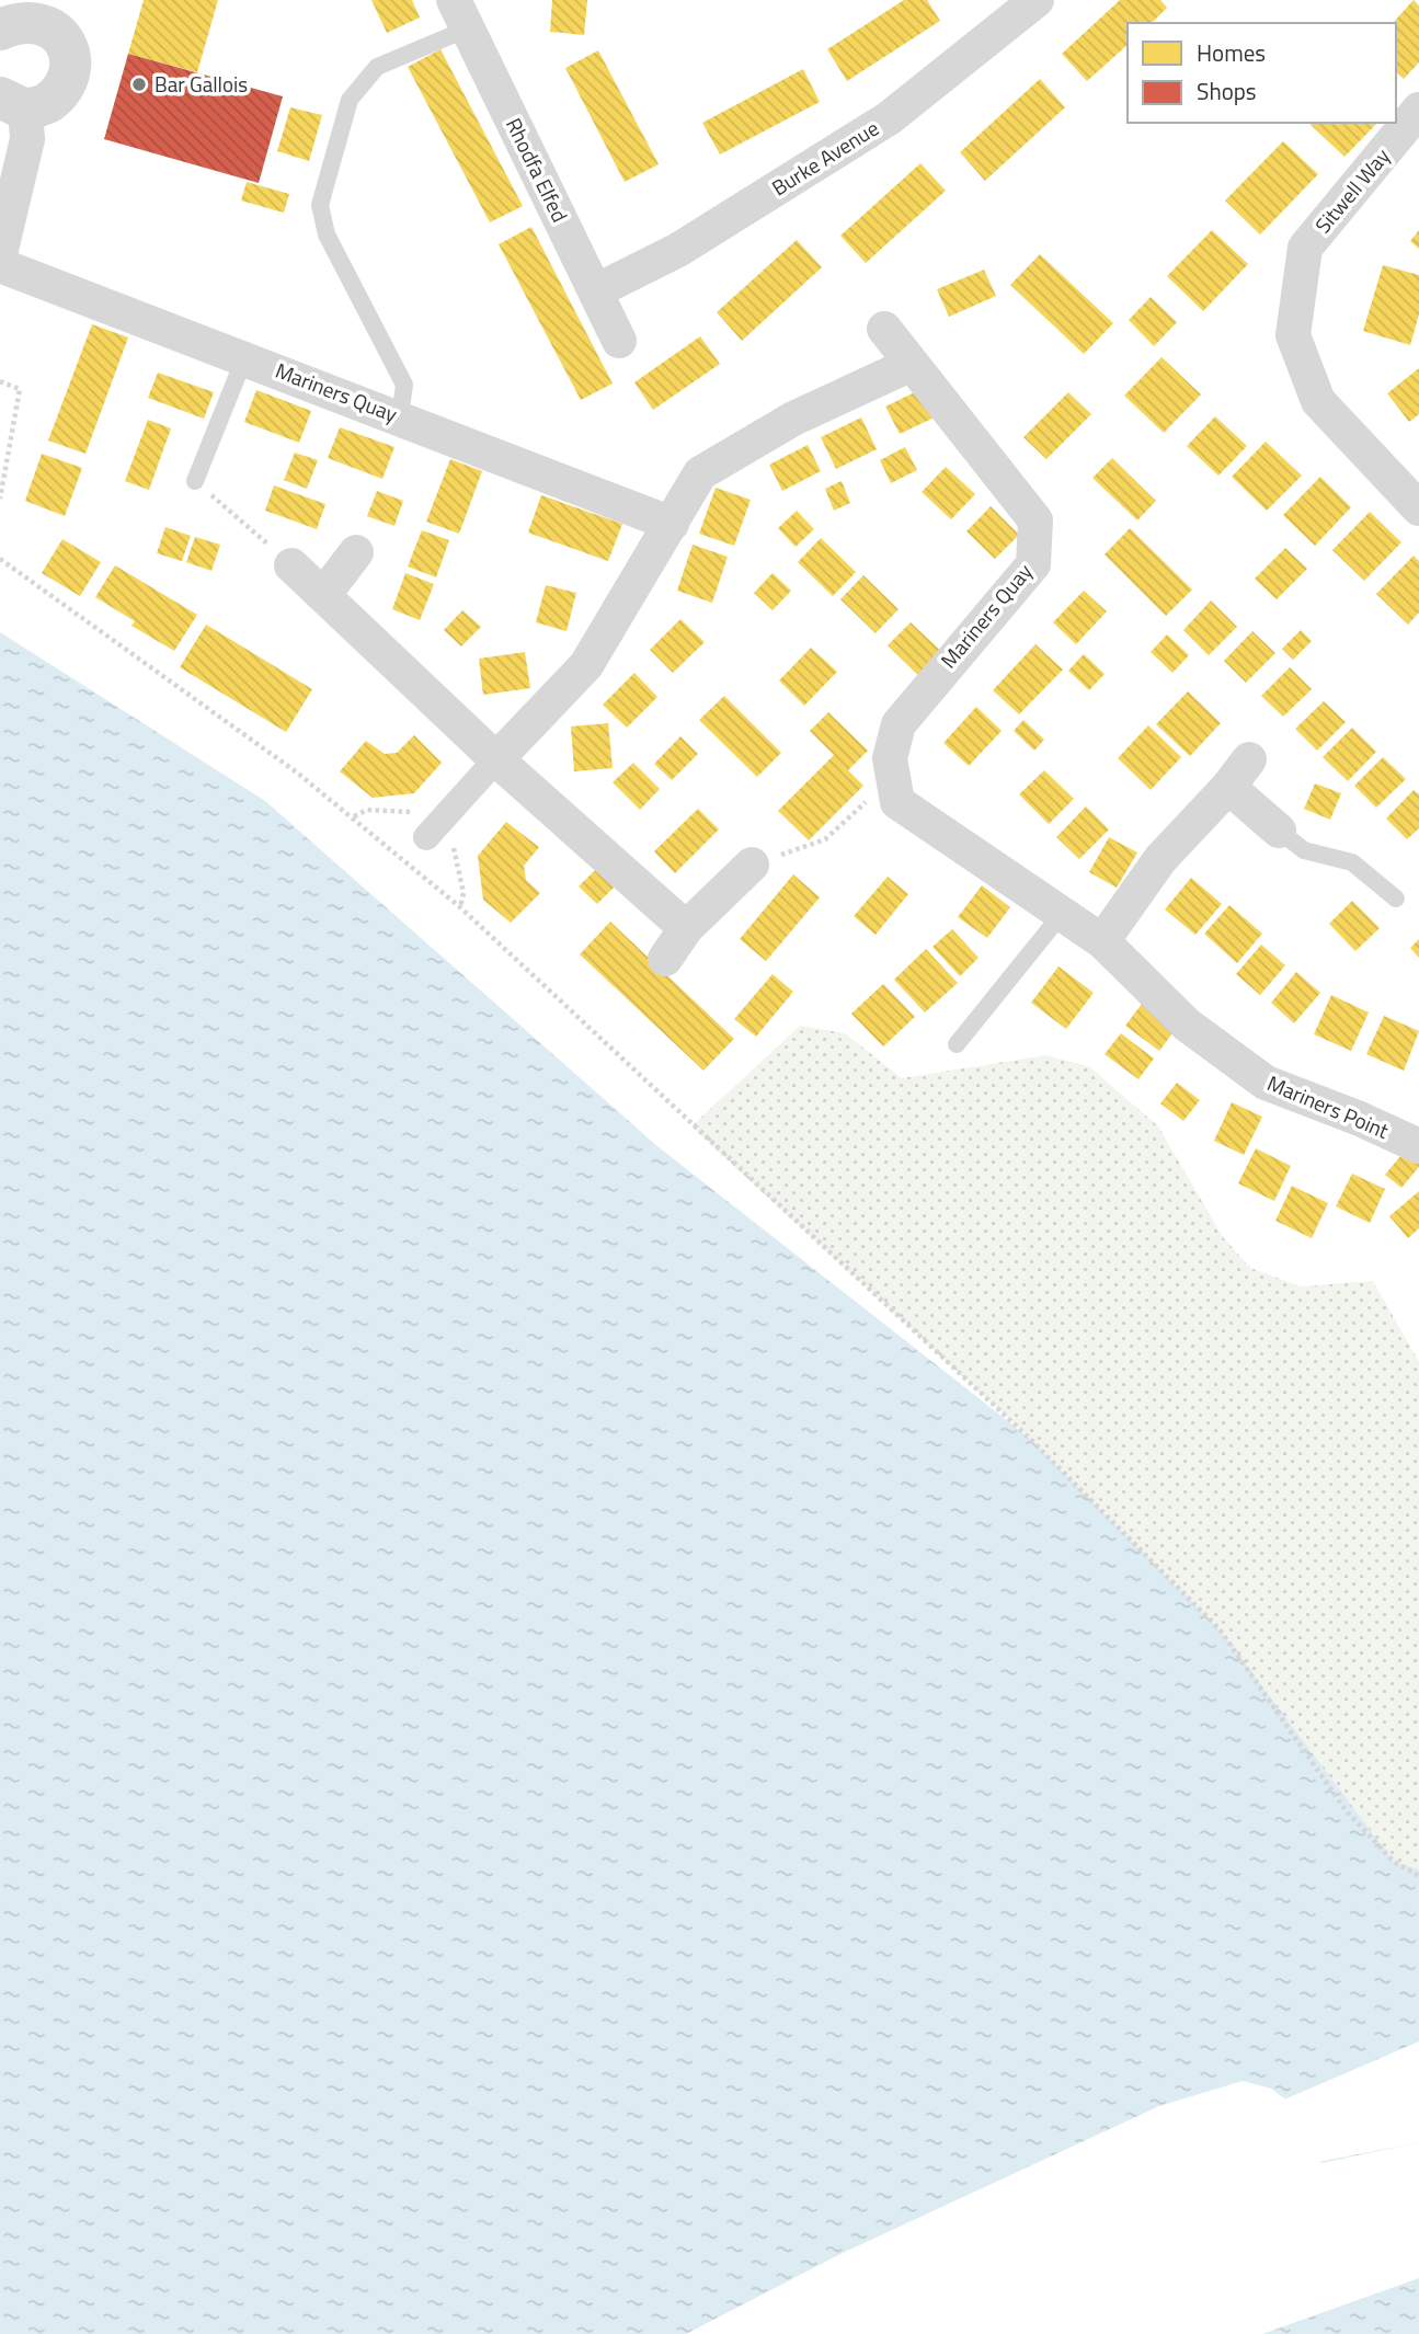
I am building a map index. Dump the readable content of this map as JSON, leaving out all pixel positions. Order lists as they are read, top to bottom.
{
  "streets": {
    "street": [
      "Burke Avenue",
      "Rhodfa Elfed",
      "Sitwell Way",
      "Mariners Quay",
      "Mariners Point"
    ]
  },
  "crossings": [
    ["Burke Avenue", "Rhodfa Elfed"],
    ["Mariners Quay", "Mariners Point"]
  ],
  "places": ["Bar Gallois"],
  "legend": ["Homes", "Shops"]
}
